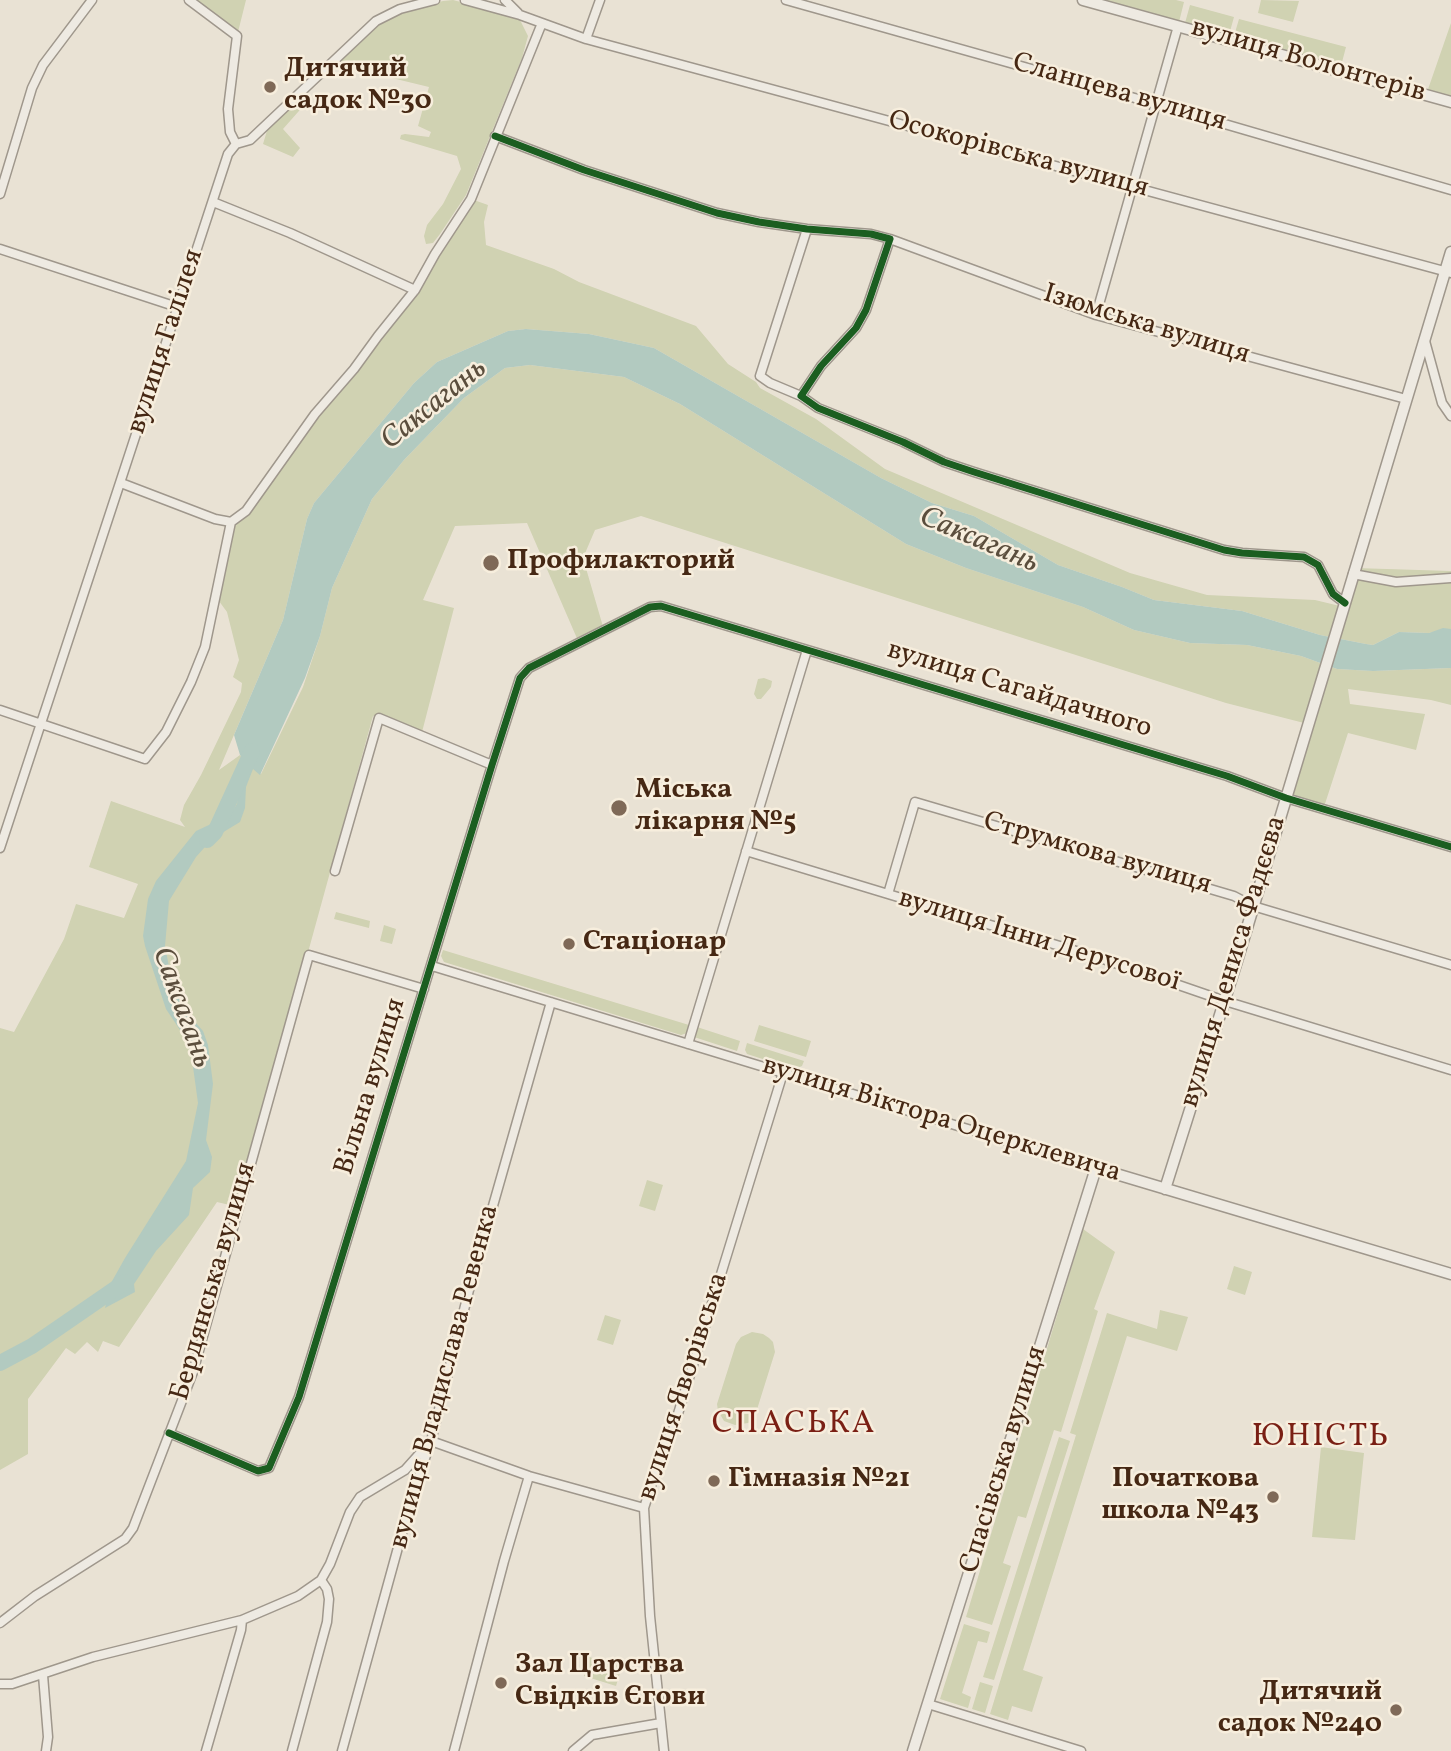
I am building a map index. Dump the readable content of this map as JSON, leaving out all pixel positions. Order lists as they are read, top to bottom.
{
  "streets": {
    "street": [
      "вулиця Волонтерів",
      "Сланцева вулиця",
      "Осокорівська вулиця",
      "Ізюмська вулиця",
      "вулиця Галілея",
      "вулиця Сагайдачного",
      "Струмкова вулиця",
      "вулиця Інни Дерусової",
      "вулиця Дениса Фадєєва",
      "Вільна вулиця",
      "вулиця Віктора Оцерклевича",
      "Бердянська вулиця",
      "вулиця Владислава Ревенка",
      "вулиця Яворівська",
      "Спасівська вулиця"
    ]
  },
  "crossings": [
    ["Осокорівська вулиця", "вулиця Дениса Фадєєва"],
    ["Ізюмська вулиця", "вулиця Дениса Фадєєва"],
    ["вулиця Сагайдачного", "вулиця Дениса Фадєєва"],
    ["вулиця Сагайдачного", "Вільна вулиця"],
    ["Струмкова вулиця", "вулиця Інни Дерусової"],
    ["Струмкова вулиця", "вулиця Дениса Фадєєва"],
    ["вулиця Інни Дерусової", "вулиця Дениса Фадєєва"],
    ["вулиця Дениса Фадєєва", "вулиця Віктора Оцерклевича"],
    ["Вільна вулиця", "вулиця Віктора Оцерклевича"],
    ["Вільна вулиця", "Бердянська вулиця"],
    ["вулиця Віктора Оцерклевича", "вулиця Владислава Ревенка"],
    ["вулиця Віктора Оцерклевича", "вулиця Яворівська"],
    ["вулиця Віктора Оцерклевича", "Спасівська вулиця"]
  ],
  "districts": ["СПАСЬКА", "ЮНІСТЬ"],
  "water": ["Саксагань"],
  "places": [
    "Дитячий садок №30",
    "Профилакторий",
    "Міська лікарня №5",
    "Стаціонар",
    "Гімназія №21",
    "Початкова школа №43",
    "Зал Царства Свідків Єгови",
    "Дитячий садок №240"
  ]
}
